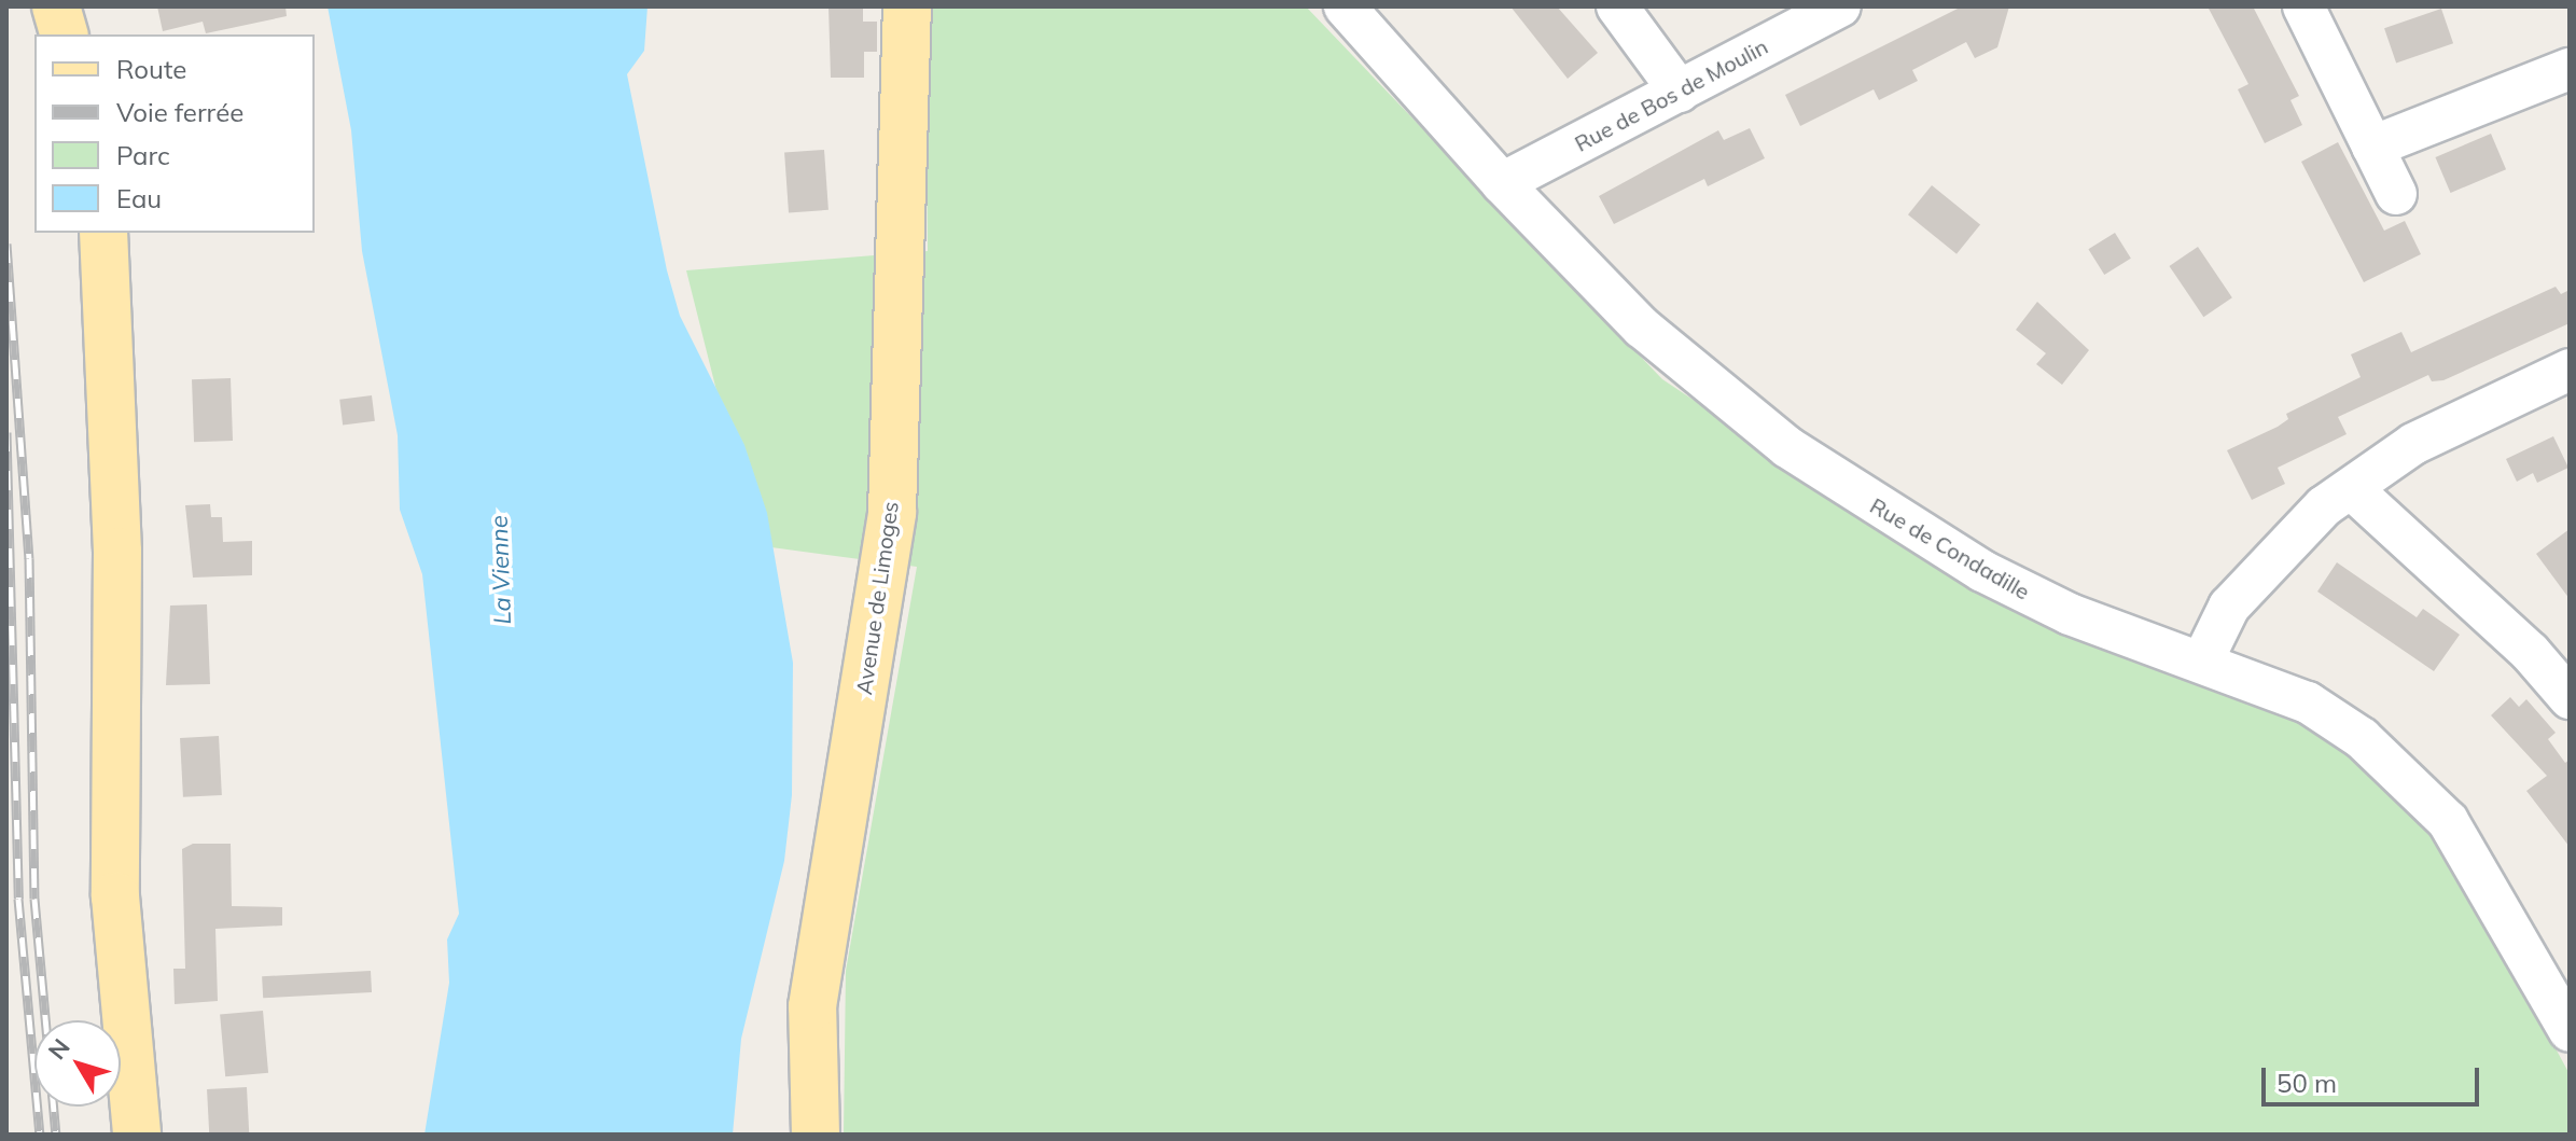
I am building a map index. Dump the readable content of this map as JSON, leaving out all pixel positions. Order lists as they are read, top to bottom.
{
  "streets": {
    "main road": ["Avenue de Limoges"],
    "street": ["Rue de Bos de Moulin", "Rue de Condadille"]
  },
  "crossings": [
    ["Rue de Bos de Moulin", "Rue de Condadille"]
  ],
  "water": ["La Vienne"],
  "legend": [
    "Route",
    "Voie ferrée",
    "Parc",
    "Eau"
  ],
  "scale_bar": "50 m",
  "north": "top left"
}
